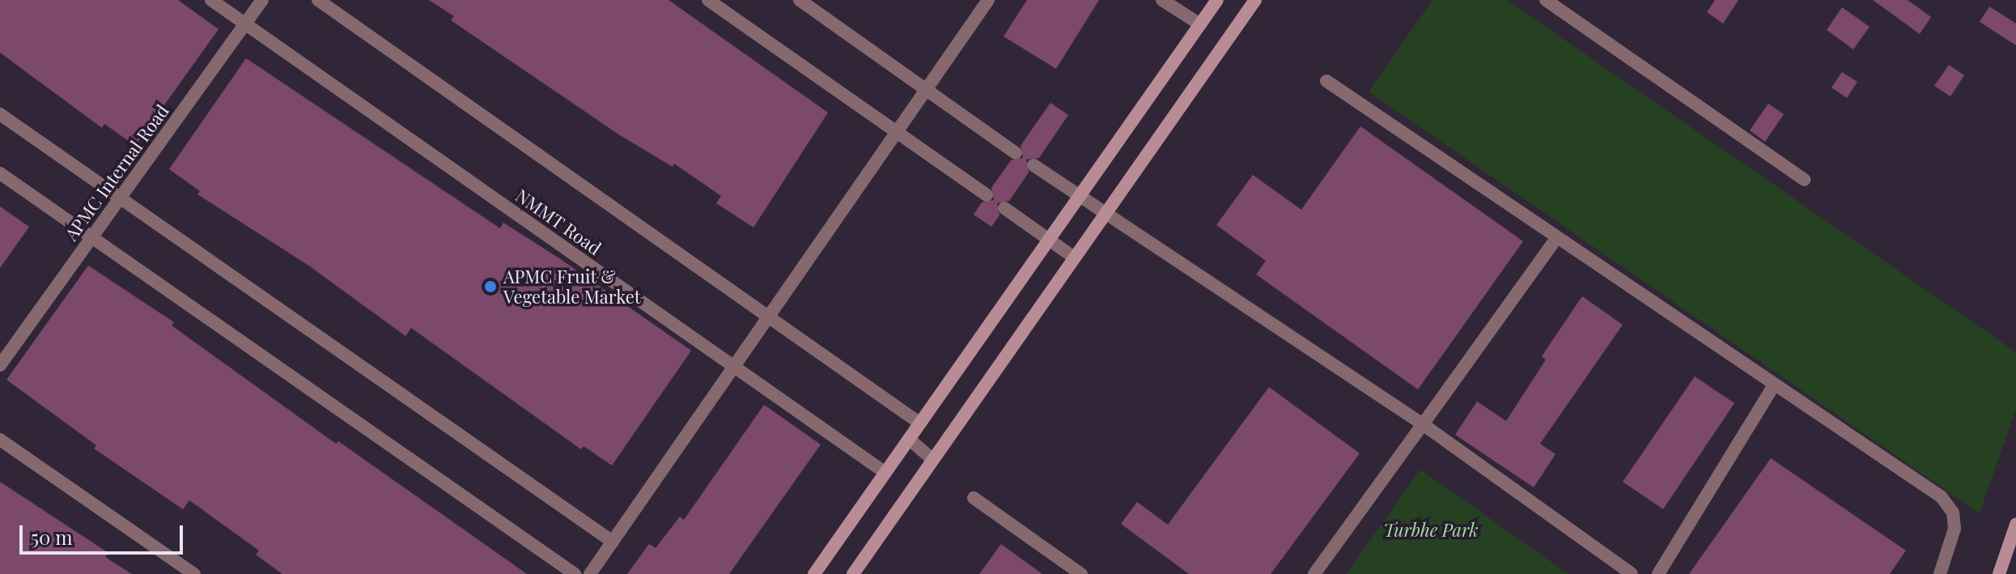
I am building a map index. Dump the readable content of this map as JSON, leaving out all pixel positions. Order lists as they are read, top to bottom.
{
  "streets": {
    "street": ["APMC Internal Road", "NMMT Road"]
  },
  "crossings": [
    ["APMC Internal Road", "NMMT Road"]
  ],
  "parks": ["Turbhe Park"],
  "places": ["APMC Fruit & Vegetable Market"],
  "scale_bar": "50 m"
}
